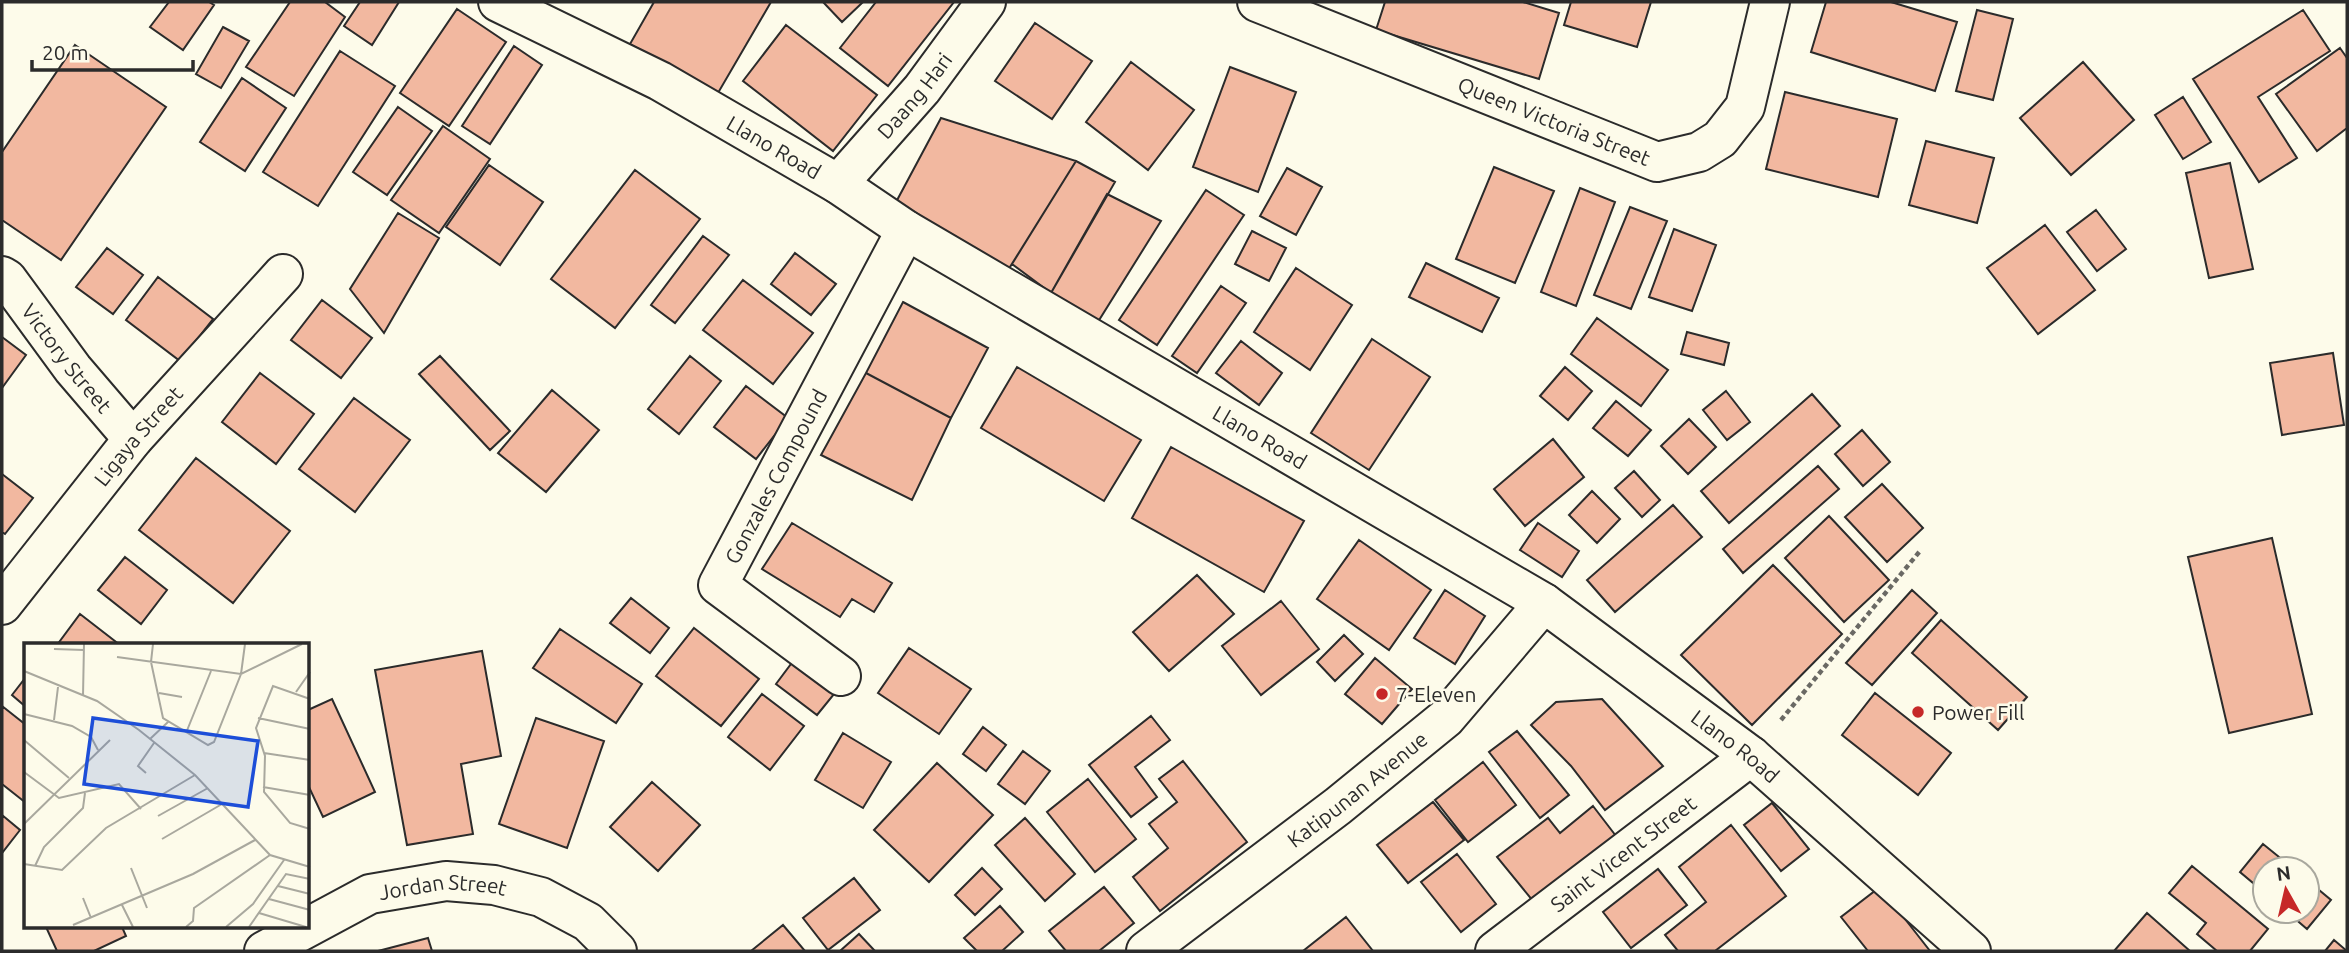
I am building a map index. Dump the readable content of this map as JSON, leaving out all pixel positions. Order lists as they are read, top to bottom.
{
  "streets": {
    "street": [
      "Daang Hari",
      "Queen Victoria Street",
      "Llano Road",
      "Victory Street",
      "Ligaya Street",
      "Gonzales Compound",
      "Katipunan Avenue",
      "Saint Vicent Street",
      "Jordan Street"
    ]
  },
  "crossings": [
    ["Daang Hari", "Llano Road"],
    ["Llano Road", "Gonzales Compound"],
    ["Llano Road", "Katipunan Avenue"],
    ["Llano Road", "Saint Vicent Street"],
    ["Victory Street", "Ligaya Street"]
  ],
  "places": ["7-Eleven", "Power Fill"],
  "scale_bar": "20 m",
  "north": "top"
}
